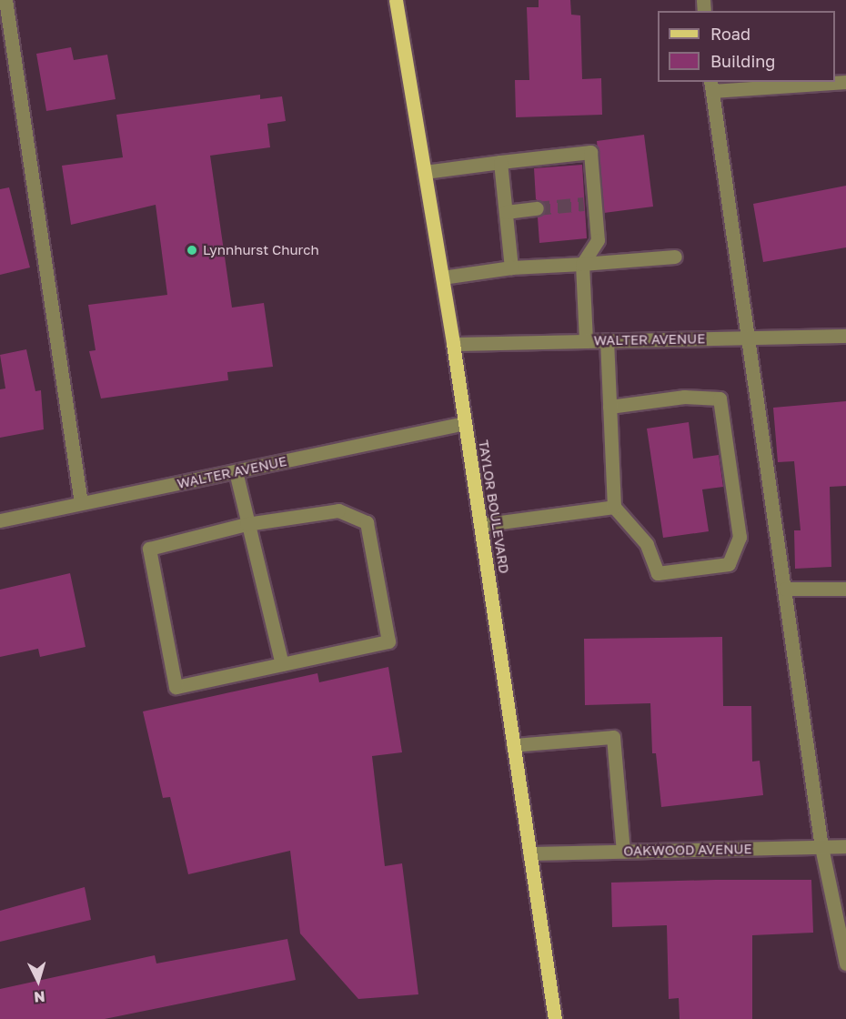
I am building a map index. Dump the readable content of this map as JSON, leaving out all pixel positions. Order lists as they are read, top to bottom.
{
  "streets": {
    "main road": ["TAYLOR BOULEVARD"],
    "street": ["WALTER AVENUE", "OAKWOOD AVENUE"]
  },
  "crossings": [
    ["WALTER AVENUE", "TAYLOR BOULEVARD"],
    ["TAYLOR BOULEVARD", "OAKWOOD AVENUE"]
  ],
  "places": ["Lynnhurst Church"],
  "legend": ["Road", "Building"],
  "north": "bottom"
}
